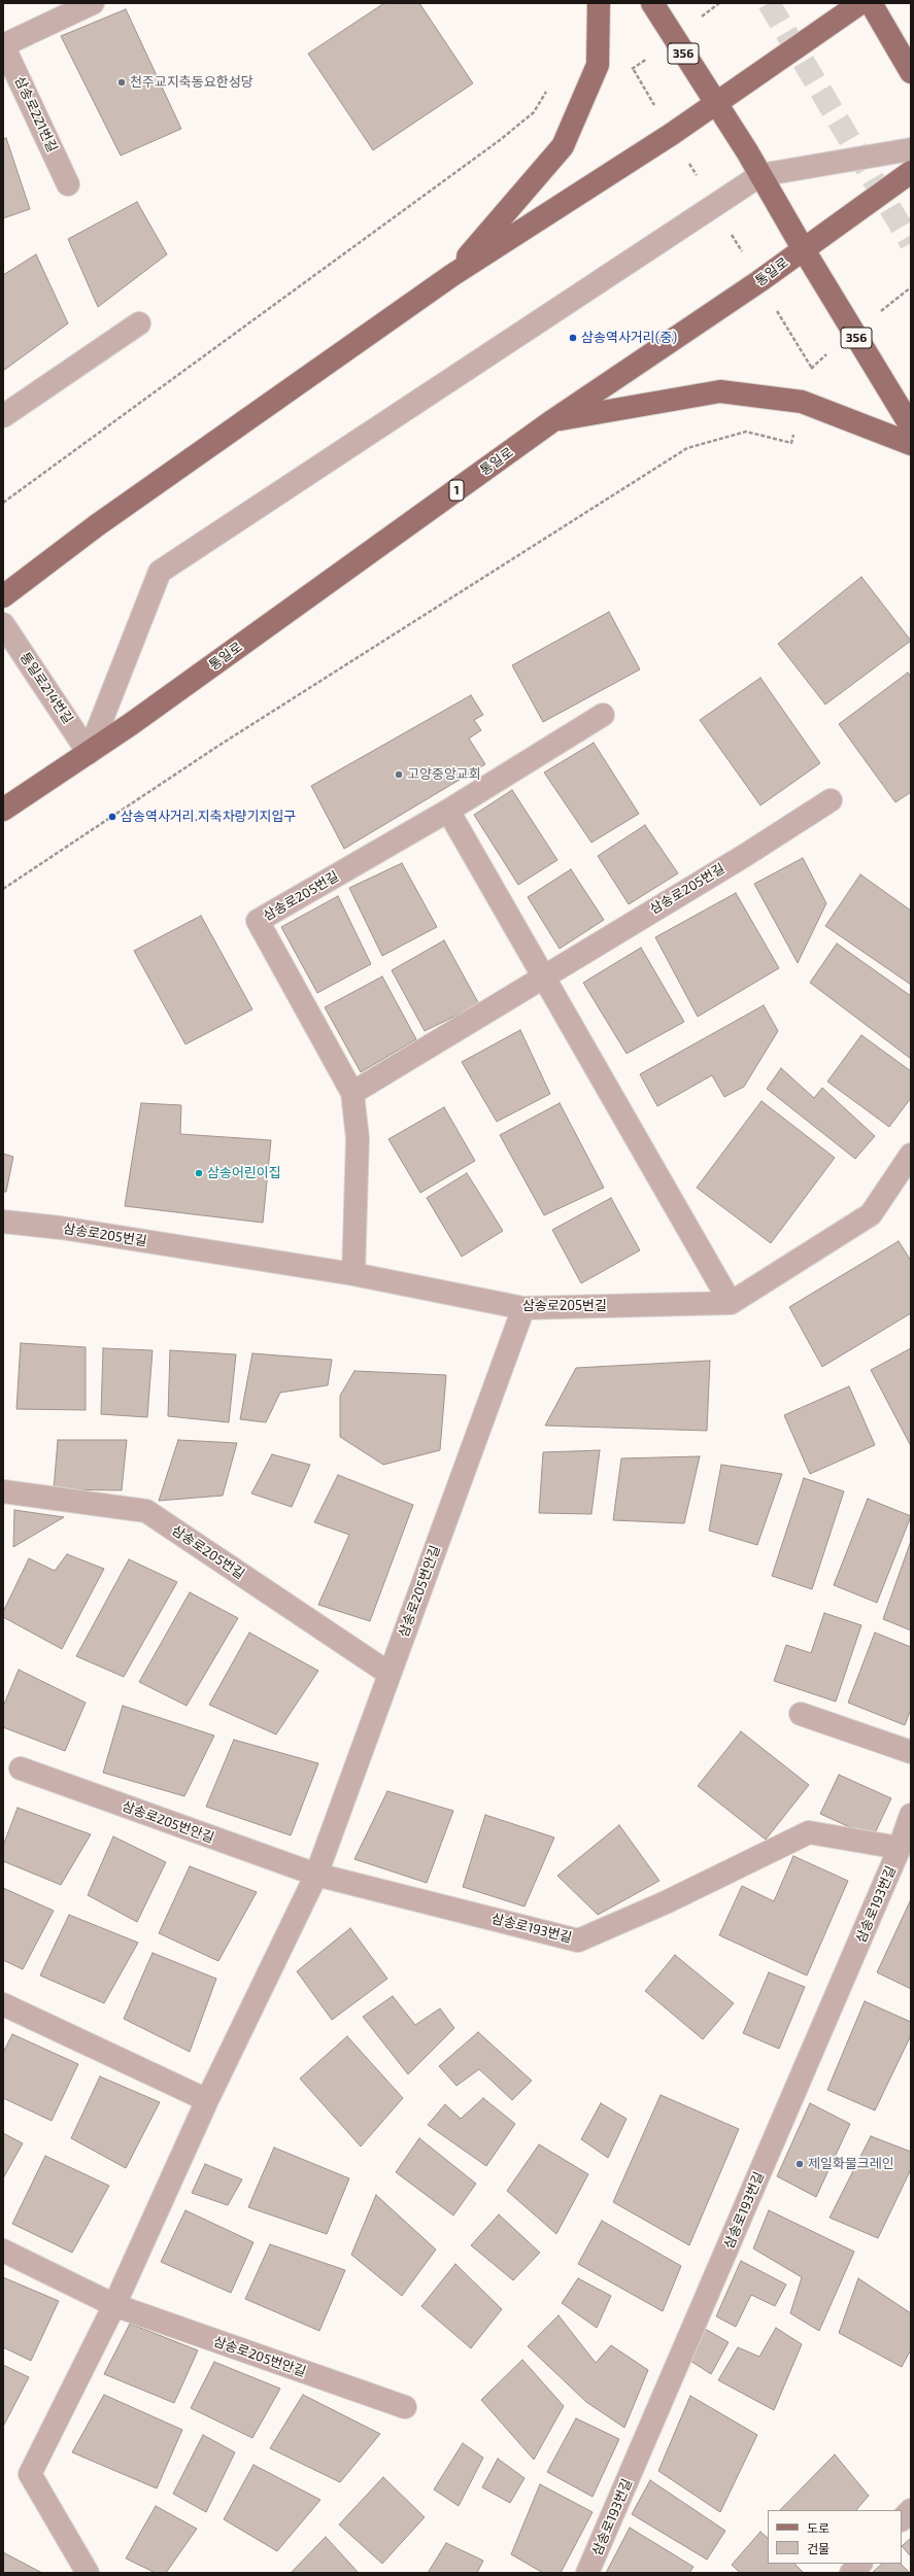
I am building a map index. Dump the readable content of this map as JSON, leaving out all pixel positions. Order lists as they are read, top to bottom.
{
  "streets": {
    "main road": ["356", "통일로", "1"],
    "street": [
      "삼송로221번길",
      "통일로214번길",
      "삼송로205번길",
      "삼송로205번안길",
      "삼송로193번길"
    ]
  },
  "crossings": [
    ["356", "통일로"],
    ["통일로", "통일로214번길"],
    ["삼송로205번길", "삼송로205번안길"],
    ["삼송로205번안길", "삼송로193번길"]
  ],
  "places": [
    "천주교지축동요한성당",
    "삼송역사거리(중)",
    "고양중앙교회",
    "삼송역사거리.지축차량기지입구",
    "삼송어린이집",
    "제일화물크레인"
  ],
  "legend": ["도로", "건물"]
}
